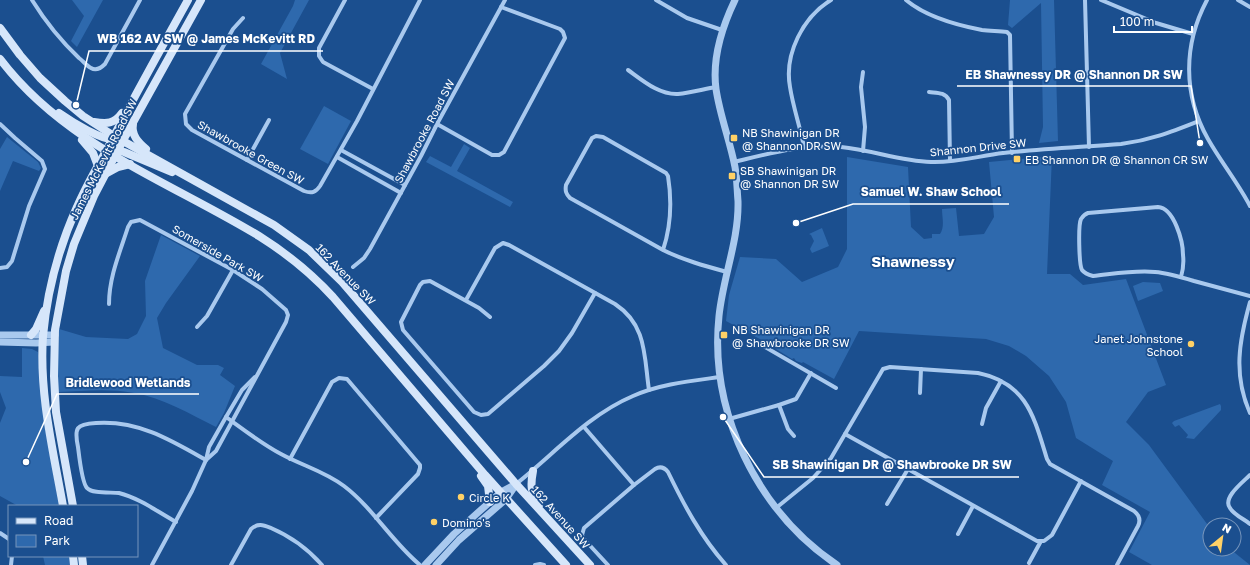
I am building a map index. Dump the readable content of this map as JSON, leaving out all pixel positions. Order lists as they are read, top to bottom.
{
  "streets": {
    "main road": ["James McKevitt Road SW", "162 Avenue SW"],
    "street": [
      "Shawbrooke Road SW",
      "Shannon Drive SW",
      "Shawbrooke Green SW",
      "Somerside Park SW"
    ]
  },
  "crossings": [
    ["James McKevitt Road SW", "162 Avenue SW"]
  ],
  "districts": ["Shawnessy"],
  "places": {
    "other": [
      "WB 162 AV SW @ James McKevitt RD",
      "EB Shawnessy DR @ Shannon DR SW",
      "Samuel W. Shaw School",
      "Janet Johnstone School",
      "SB Shawinigan DR @ Shawbrooke DR SW",
      "Bridlewood Wetlands",
      "Circle K",
      "Domino's"
    ],
    "transit": [
      "NB Shawinigan DR @ Shannon DR SW",
      "EB Shannon DR @ Shannon CR SW",
      "SB Shawinigan DR @ Shannon DR SW",
      "NB Shawinigan DR @ Shawbrooke DR SW"
    ]
  },
  "legend": ["Road", "Park"],
  "scale_bar": "100 m",
  "north": "top right"
}
